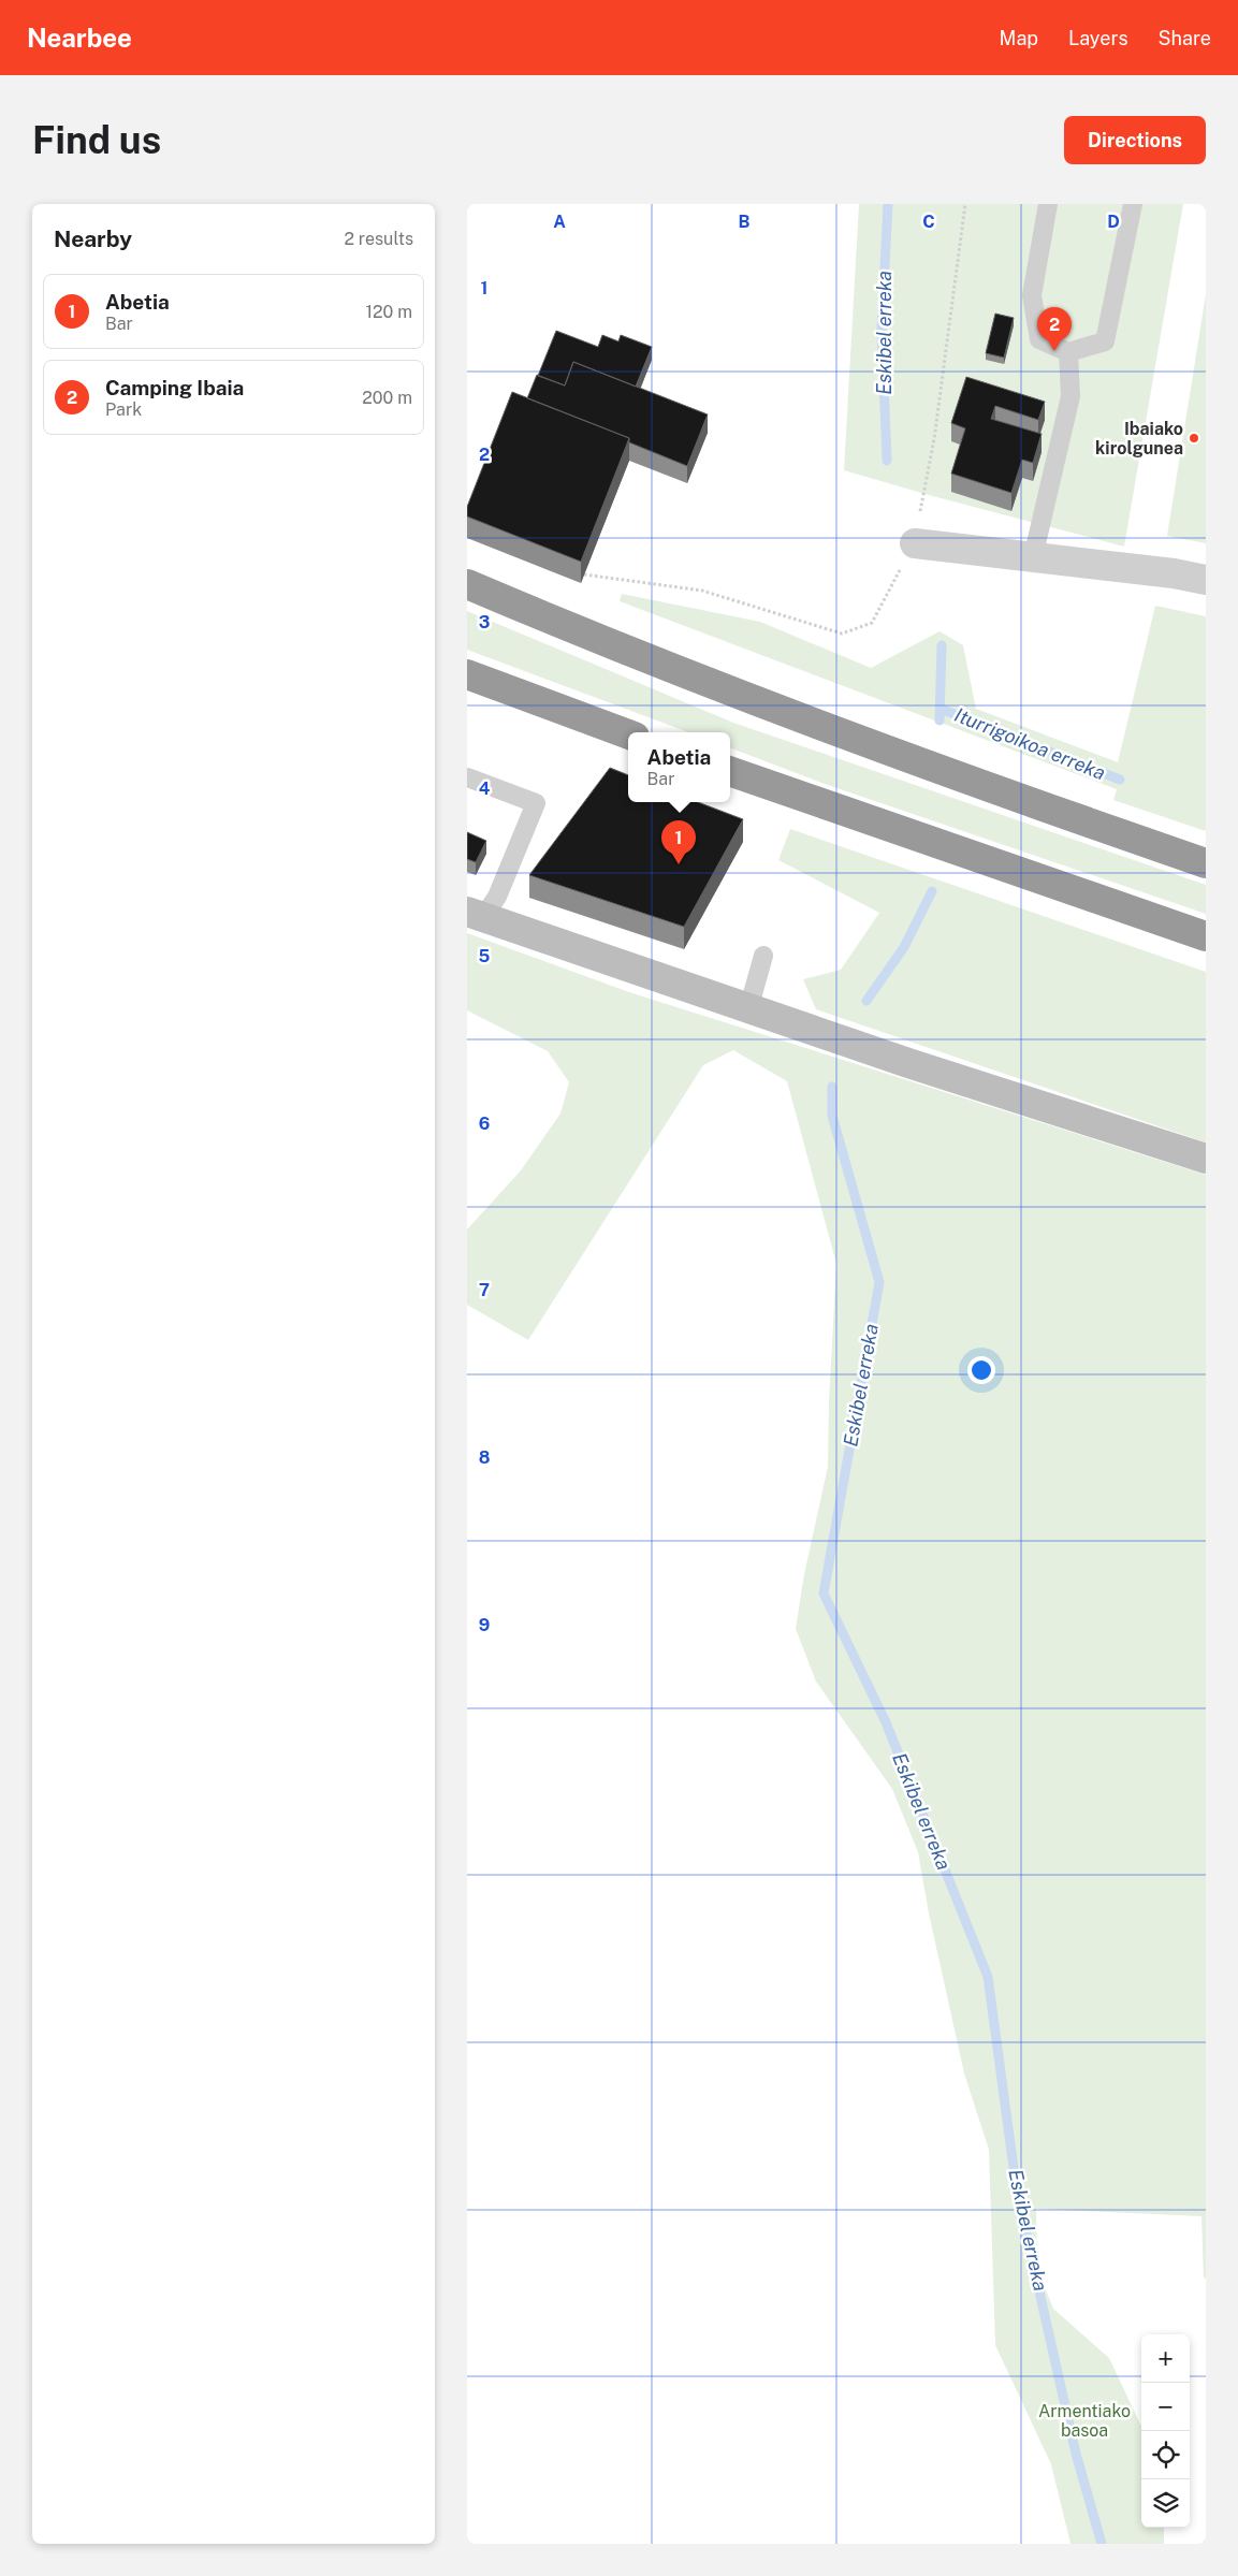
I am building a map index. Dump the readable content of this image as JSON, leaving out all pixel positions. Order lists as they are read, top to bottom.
{
  "water": ["Eskibel erreka", "Iturrigoikoa erreka"],
  "parks": ["Armentiako basoa"],
  "places": ["Ibaiako kirolgunea"],
  "page": {
    "header": "Nearbee",
    "nav": ["Map", "Layers", "Share"],
    "buttons": "Directions",
    "title": "Find us",
    "heading": ["Nearby", "2 results"],
    "list": [
      {
        "mark": "1",
        "name": "Abetia",
        "note": "Bar",
        "value": "120 m"
      },
      {
        "mark": "2",
        "name": "Camping Ibaia",
        "note": "Park",
        "value": "200 m"
      }
    ],
    "pins": ["2", "1"],
    "popup": ["Abetia", "Bar"],
    "map_buttons": ["+", "−"]
  },
  "grid": {
    "columns": [
      "A",
      "B",
      "C",
      "D"
    ],
    "rows": [
      "1",
      "2",
      "3",
      "4",
      "5",
      "6",
      "7",
      "8",
      "9"
    ]
  }
}
